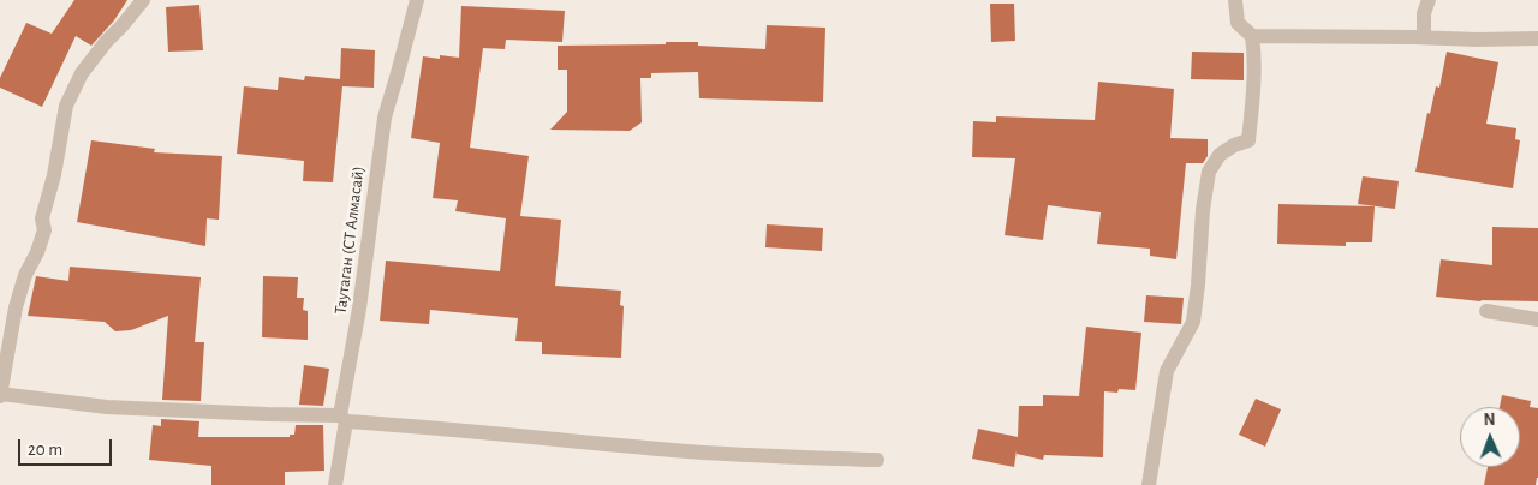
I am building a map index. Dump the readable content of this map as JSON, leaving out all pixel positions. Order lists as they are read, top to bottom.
{
  "streets": {
    "street": ["Таутаган (СТ Алмасай)"]
  },
  "scale_bar": "20 m",
  "north": "top"
}
